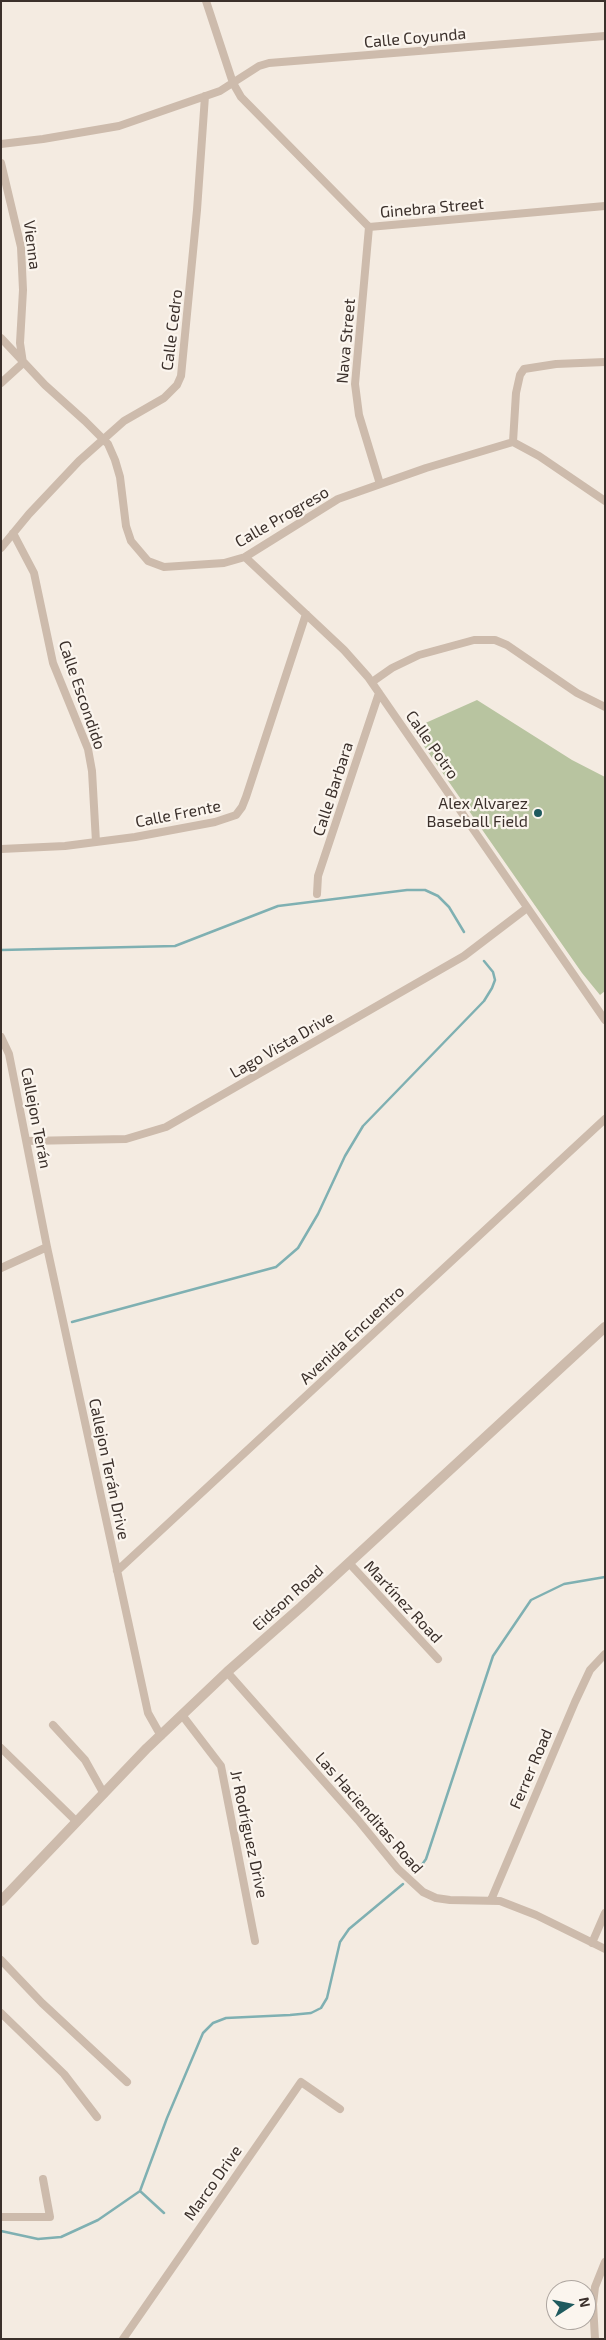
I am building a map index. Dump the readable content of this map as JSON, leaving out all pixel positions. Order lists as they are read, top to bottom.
{
  "streets": {
    "street": [
      "Calle Coyunda",
      "Ginebra Street",
      "Vienna",
      "Calle Cedro",
      "Nava Street",
      "Calle Progreso",
      "Calle Escondido",
      "Calle Potro",
      "Calle Barbara",
      "Calle Frente",
      "Lago Vista Drive",
      "Callejon Terán",
      "Avenida Encuentro",
      "Callejon Terán Drive",
      "Eidson Road",
      "Martínez Road",
      "Ferrer Road",
      "Las Hacienditas Road",
      "Jr Rodríguez Drive",
      "Marco Drive"
    ]
  },
  "crossings": [
    ["Calle Coyunda", "Ginebra Street"],
    ["Calle Coyunda", "Calle Cedro"],
    ["Ginebra Street", "Nava Street"],
    ["Vienna", "Calle Progreso"],
    ["Calle Cedro", "Calle Progreso"],
    ["Calle Cedro", "Calle Escondido"],
    ["Nava Street", "Calle Progreso"],
    ["Calle Progreso", "Calle Potro"],
    ["Calle Escondido", "Calle Frente"],
    ["Calle Potro", "Calle Barbara"],
    ["Calle Potro", "Calle Frente"],
    ["Calle Potro", "Lago Vista Drive"],
    ["Lago Vista Drive", "Callejon Terán"],
    ["Callejon Terán", "Callejon Terán Drive"],
    ["Avenida Encuentro", "Callejon Terán Drive"],
    ["Callejon Terán Drive", "Eidson Road"],
    ["Eidson Road", "Martínez Road"],
    ["Eidson Road", "Las Hacienditas Road"],
    ["Eidson Road", "Jr Rodríguez Drive"],
    ["Ferrer Road", "Las Hacienditas Road"]
  ],
  "places": ["Alex Alvarez Baseball Field"],
  "north": "right"
}
